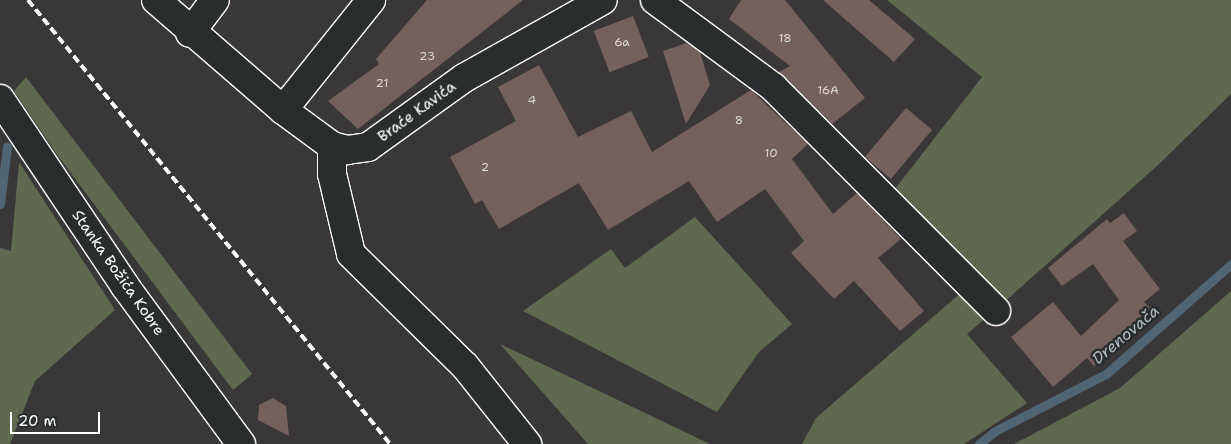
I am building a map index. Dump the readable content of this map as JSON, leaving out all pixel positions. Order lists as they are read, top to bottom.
{
  "streets": {
    "street": ["Braće Kavića", "Stanka Božića Kobre"]
  },
  "water": ["Drenovača"],
  "house_numbers": [
    "18",
    "6a",
    "23",
    "21",
    "16A",
    "4",
    "8",
    "10",
    "2"
  ],
  "scale_bar": "20 m"
}
